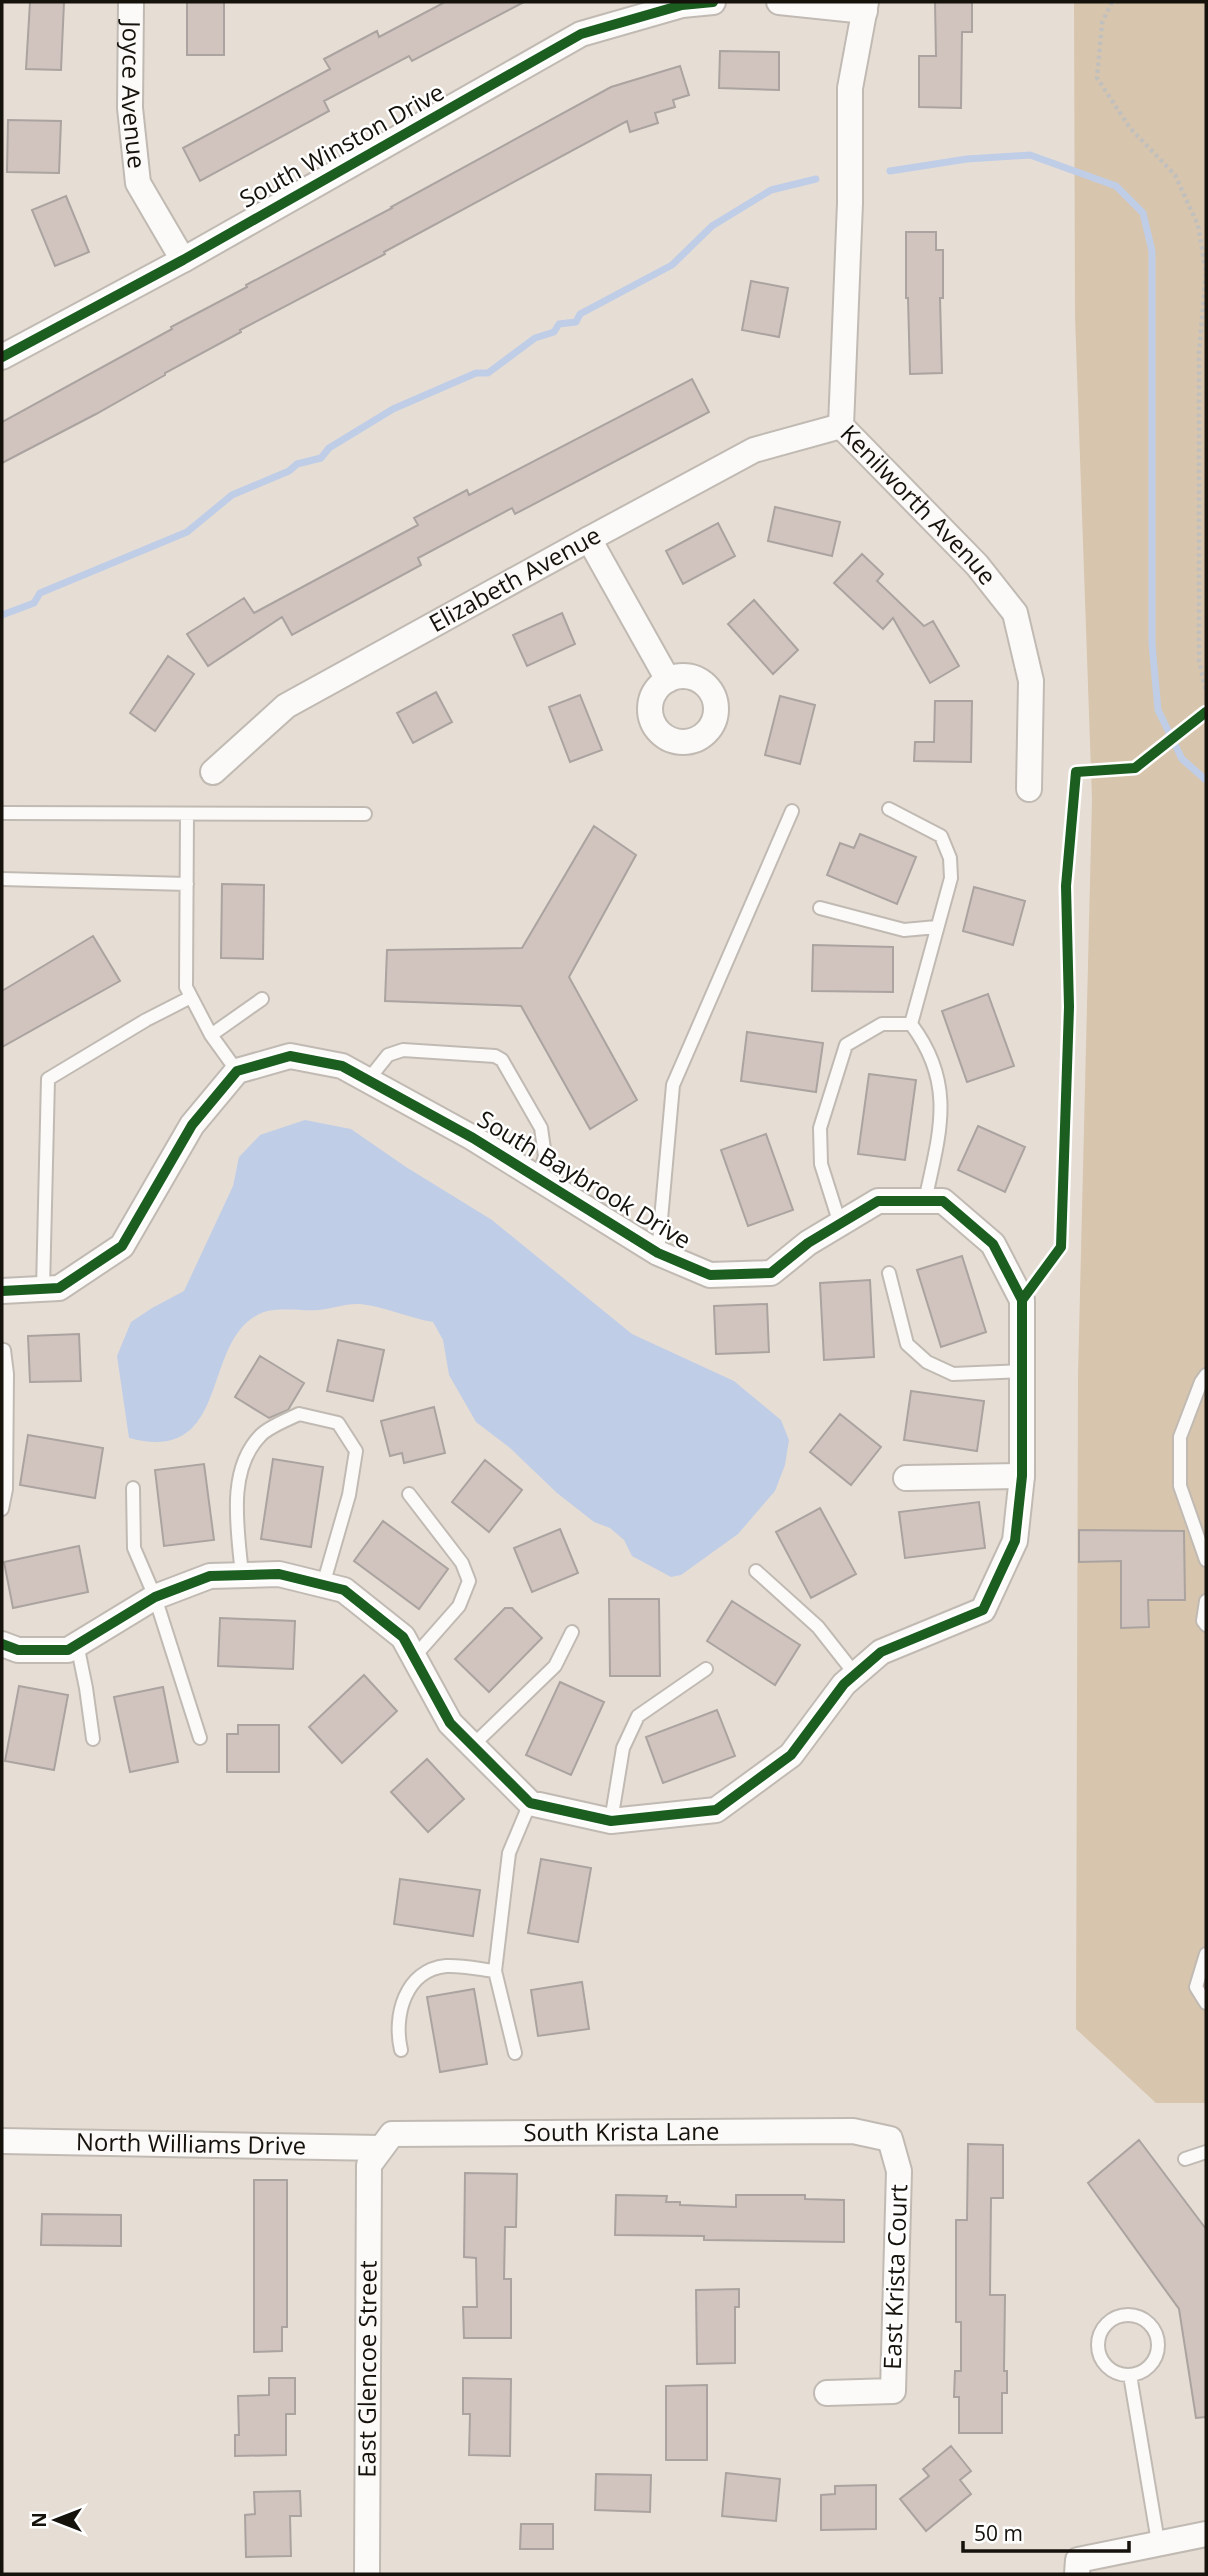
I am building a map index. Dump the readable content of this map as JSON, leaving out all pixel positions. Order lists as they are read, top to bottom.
{
  "streets": {
    "street": [
      "Joyce Avenue",
      "South Winston Drive",
      "Kenilworth Avenue",
      "Elizabeth Avenue",
      "South Baybrook Drive",
      "South Krista Lane",
      "North Williams Drive",
      "East Krista Court",
      "East Glencoe Street"
    ]
  },
  "crossings": [
    ["Joyce Avenue", "South Winston Drive"],
    ["Kenilworth Avenue", "Elizabeth Avenue"],
    ["South Krista Lane", "North Williams Drive"],
    ["South Krista Lane", "East Krista Court"],
    ["South Krista Lane", "East Glencoe Street"],
    ["North Williams Drive", "East Glencoe Street"]
  ],
  "scale_bar": "50 m",
  "north": "left"
}
